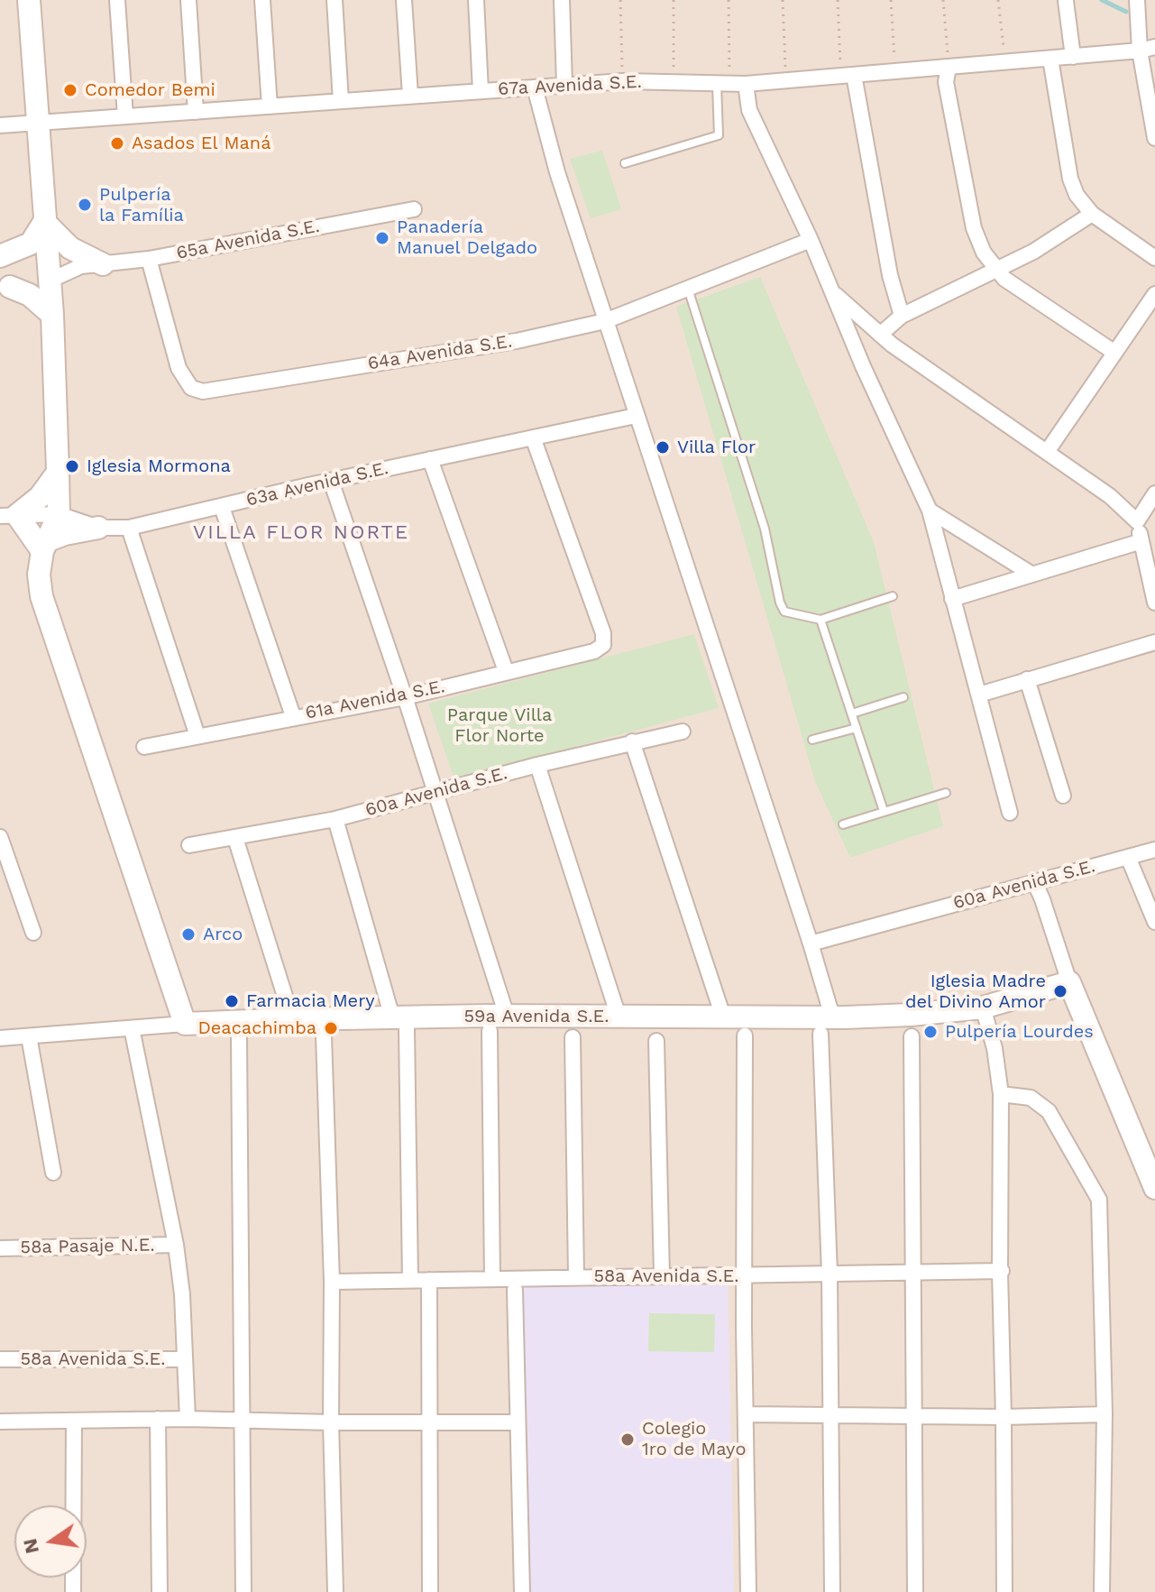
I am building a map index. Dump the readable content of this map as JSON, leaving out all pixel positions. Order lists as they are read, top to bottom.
{
  "streets": {
    "street": [
      "67a Avenida S.E.",
      "65a Avenida S.E.",
      "64a Avenida S.E.",
      "63a Avenida S.E.",
      "61a Avenida S.E.",
      "60a Avenida S.E.",
      "59a Avenida S.E.",
      "58a Pasaje N.E.",
      "58a Avenida S.E."
    ]
  },
  "crossings": [
    ["65a Avenida S.E.", "64a Avenida S.E."],
    ["63a Avenida S.E.", "61a Avenida S.E."]
  ],
  "districts": ["VILLA FLOR NORTE"],
  "parks": ["Parque Villa Flor Norte"],
  "places": [
    "Comedor Bemi",
    "Asados El Maná",
    "Pulpería la Família",
    "Panadería Manuel Delgado",
    "Villa Flor",
    "Iglesia Mormona",
    "Arco",
    "Iglesia Madre del Divino Amor",
    "Farmacia Mery",
    "Deacachimba",
    "Pulpería Lourdes",
    "Colegio 1ro de Mayo"
  ],
  "north": "left"
}
